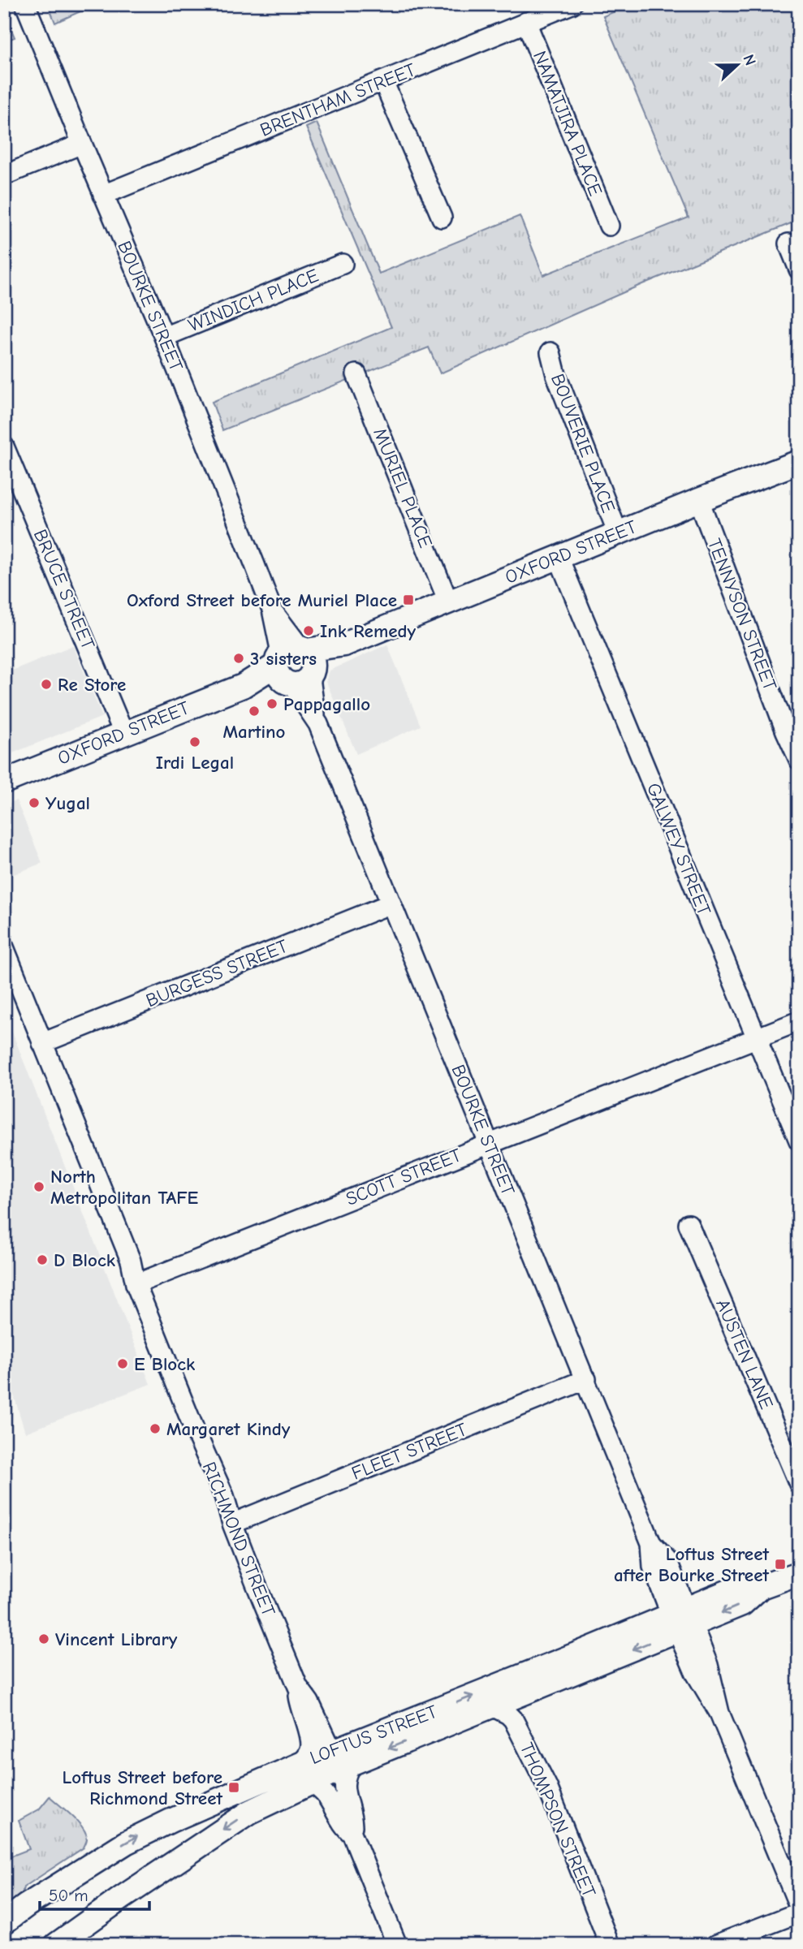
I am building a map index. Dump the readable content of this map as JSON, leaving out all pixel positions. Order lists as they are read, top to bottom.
{
  "streets": {
    "main road": ["OXFORD STREET", "LOFTUS STREET"],
    "street": [
      "BRENTHAM STREET",
      "NAMATJIRA PLACE",
      "WINDICH PLACE",
      "BOURKE STREET",
      "BOUVERIE PLACE",
      "MURIEL PLACE",
      "BRUCE STREET",
      "TENNYSON STREET",
      "GALWEY STREET",
      "BURGESS STREET",
      "SCOTT STREET",
      "AUSTEN LANE",
      "FLEET STREET",
      "RICHMOND STREET",
      "THOMPSON STREET"
    ]
  },
  "crossings": [
    ["BRENTHAM STREET", "NAMATJIRA PLACE"],
    ["BRENTHAM STREET", "BOURKE STREET"],
    ["WINDICH PLACE", "BOURKE STREET"],
    ["BOURKE STREET", "OXFORD STREET"],
    ["BOURKE STREET", "BURGESS STREET"],
    ["BOURKE STREET", "SCOTT STREET"],
    ["BOURKE STREET", "FLEET STREET"],
    ["BOURKE STREET", "LOFTUS STREET"],
    ["BOUVERIE PLACE", "OXFORD STREET"],
    ["MURIEL PLACE", "OXFORD STREET"],
    ["OXFORD STREET", "BRUCE STREET"],
    ["OXFORD STREET", "TENNYSON STREET"],
    ["OXFORD STREET", "GALWEY STREET"],
    ["GALWEY STREET", "SCOTT STREET"],
    ["BURGESS STREET", "RICHMOND STREET"],
    ["SCOTT STREET", "RICHMOND STREET"],
    ["FLEET STREET", "RICHMOND STREET"],
    ["RICHMOND STREET", "LOFTUS STREET"],
    ["LOFTUS STREET", "THOMPSON STREET"]
  ],
  "places": {
    "transit": ["Oxford Street before Muriel Place", "Loftus Street after Bourke Street", "Loftus Street before Richmond Street"],
    "other": [
      "Ink Remedy",
      "3 sisters",
      "Re Store",
      "Pappagallo",
      "Martino",
      "Irdi Legal",
      "Yugal",
      "North Metropolitan TAFE",
      "D Block",
      "E Block",
      "Margaret Kindy",
      "Vincent Library"
    ]
  },
  "scale_bar": "50 m",
  "north": "right"
}
